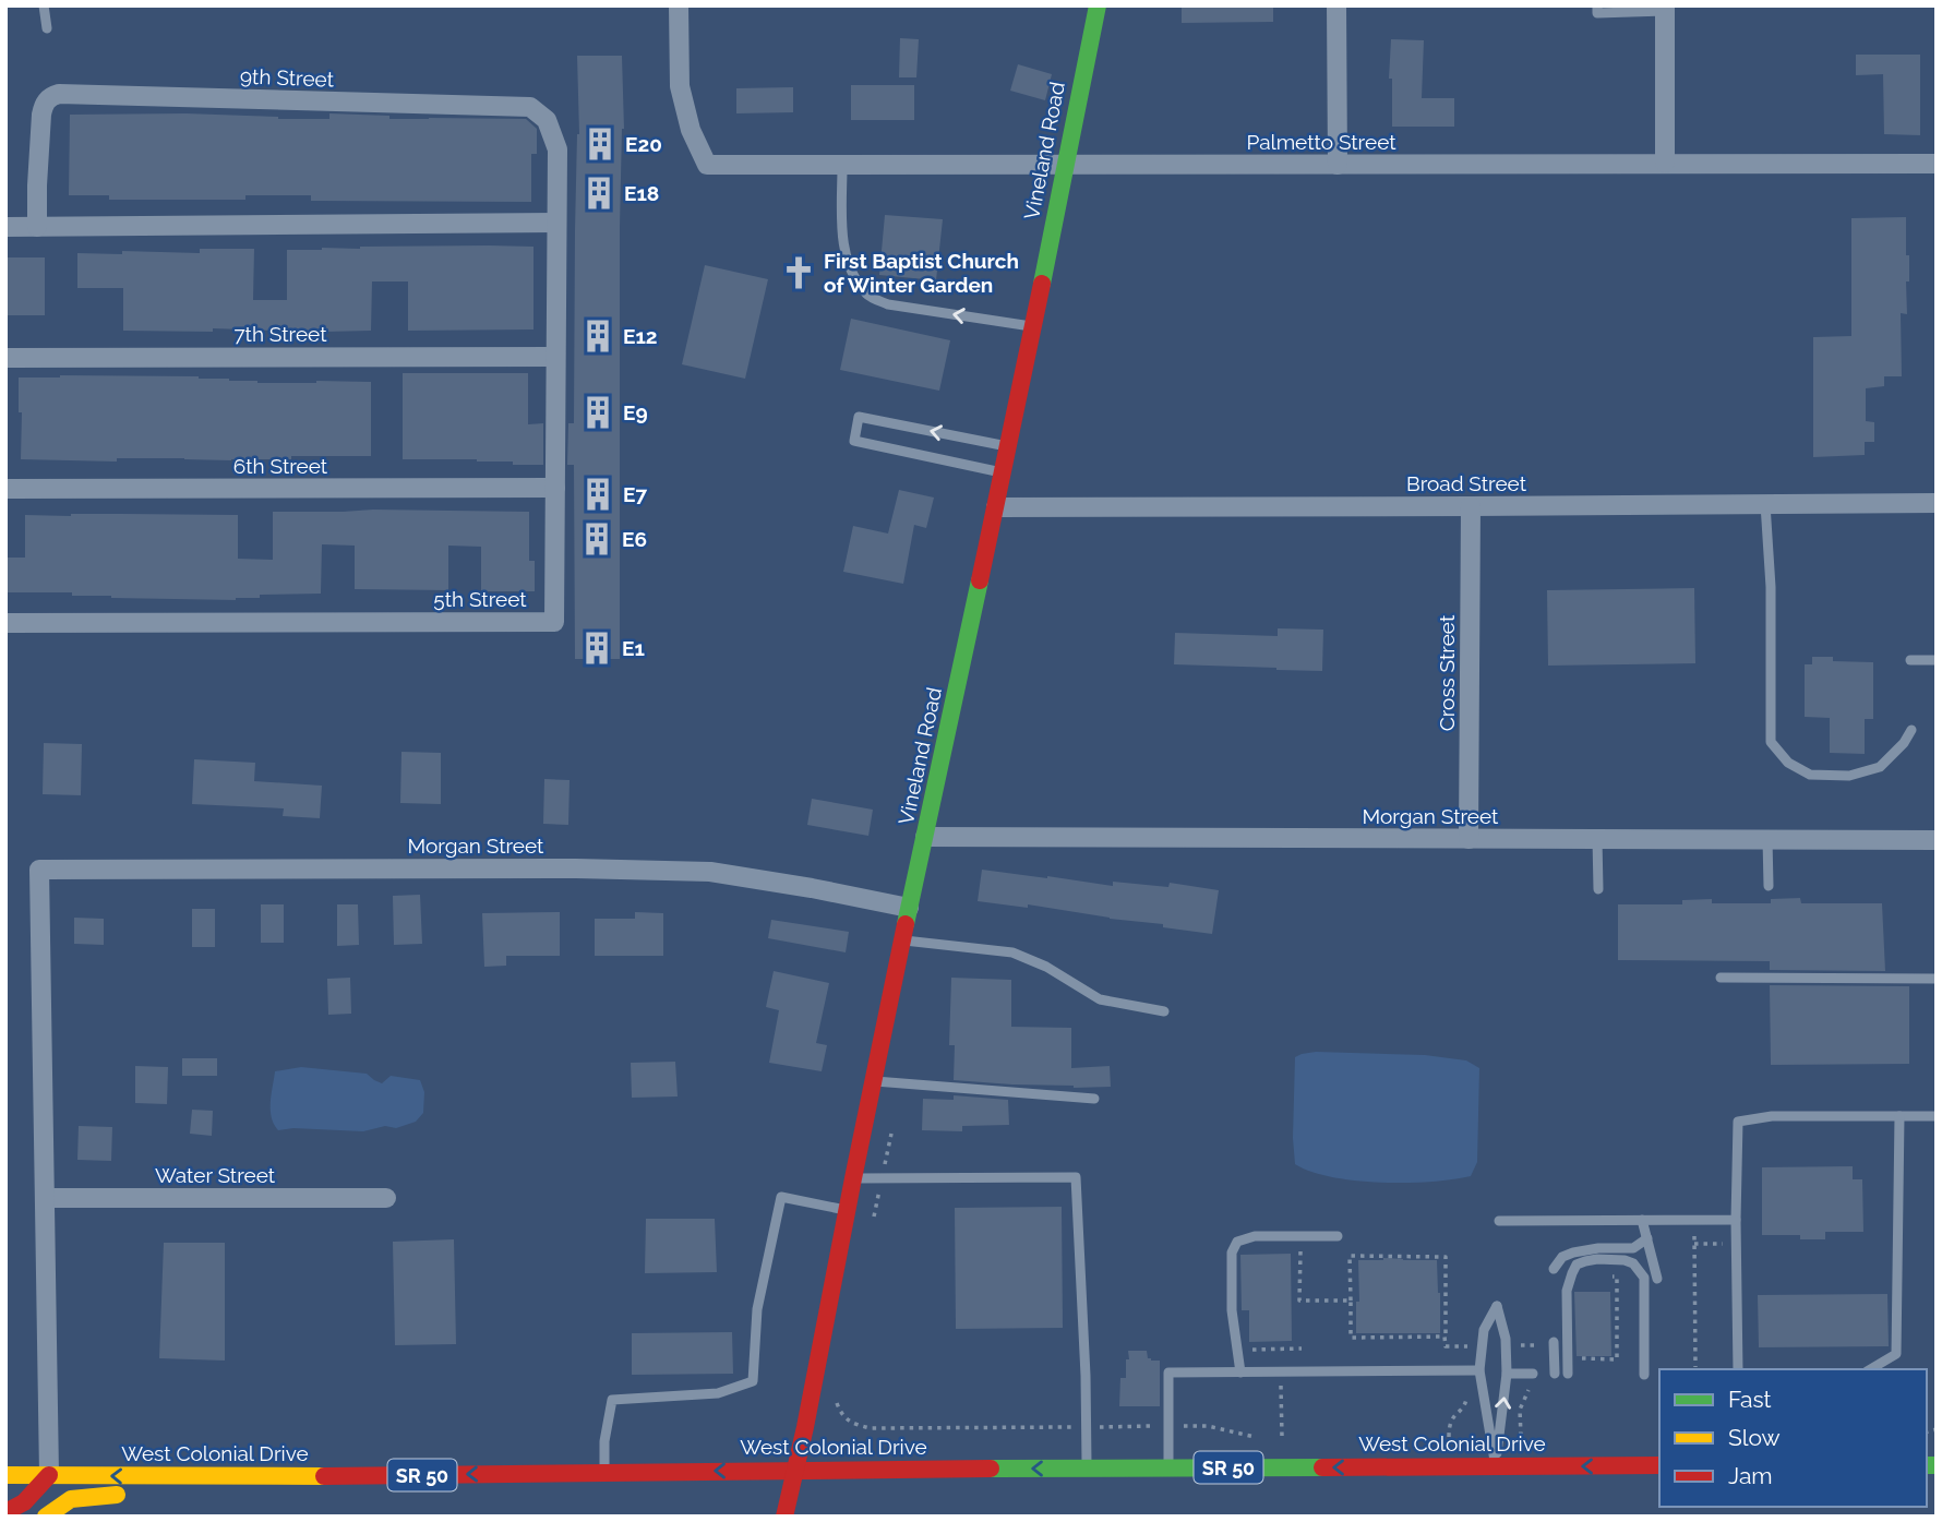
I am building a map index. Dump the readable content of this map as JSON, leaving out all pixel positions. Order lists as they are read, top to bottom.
{
  "streets": {
    "main road": ["Vineland Road", "West Colonial Drive", "SR 50"],
    "street": [
      "9th Street",
      "Palmetto Street",
      "7th Street",
      "6th Street",
      "Broad Street",
      "5th Street",
      "Cross Street",
      "Morgan Street",
      "Water Street"
    ]
  },
  "crossings": [
    ["9th Street", "5th Street"],
    ["Palmetto Street", "Vineland Road"],
    ["Vineland Road", "Broad Street"],
    ["Vineland Road", "Morgan Street"],
    ["Vineland Road", "West Colonial Drive"],
    ["7th Street", "5th Street"],
    ["6th Street", "5th Street"],
    ["Broad Street", "Cross Street"],
    ["Cross Street", "Morgan Street"],
    ["Morgan Street", "Water Street"]
  ],
  "one_way": ["West Colonial Drive"],
  "places": {
    "building": [
      "E20",
      "E18",
      "E12",
      "E9",
      "E7",
      "E6",
      "E1"
    ],
    "church": ["First Baptist Church of Winter Garden"]
  },
  "legend": ["Fast", "Slow", "Jam"]
}
